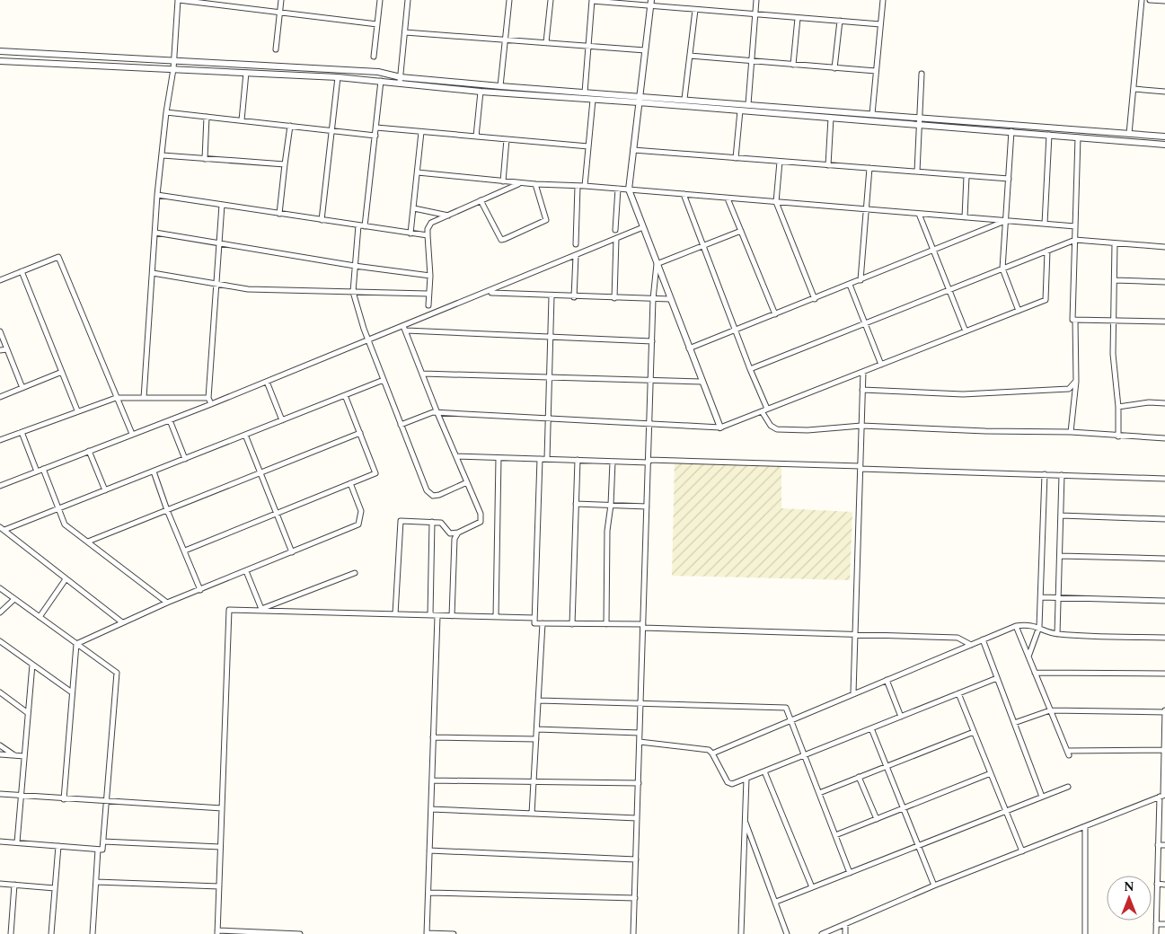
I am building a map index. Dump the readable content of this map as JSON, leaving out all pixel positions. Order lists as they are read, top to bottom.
{
  "north": "top"
}
